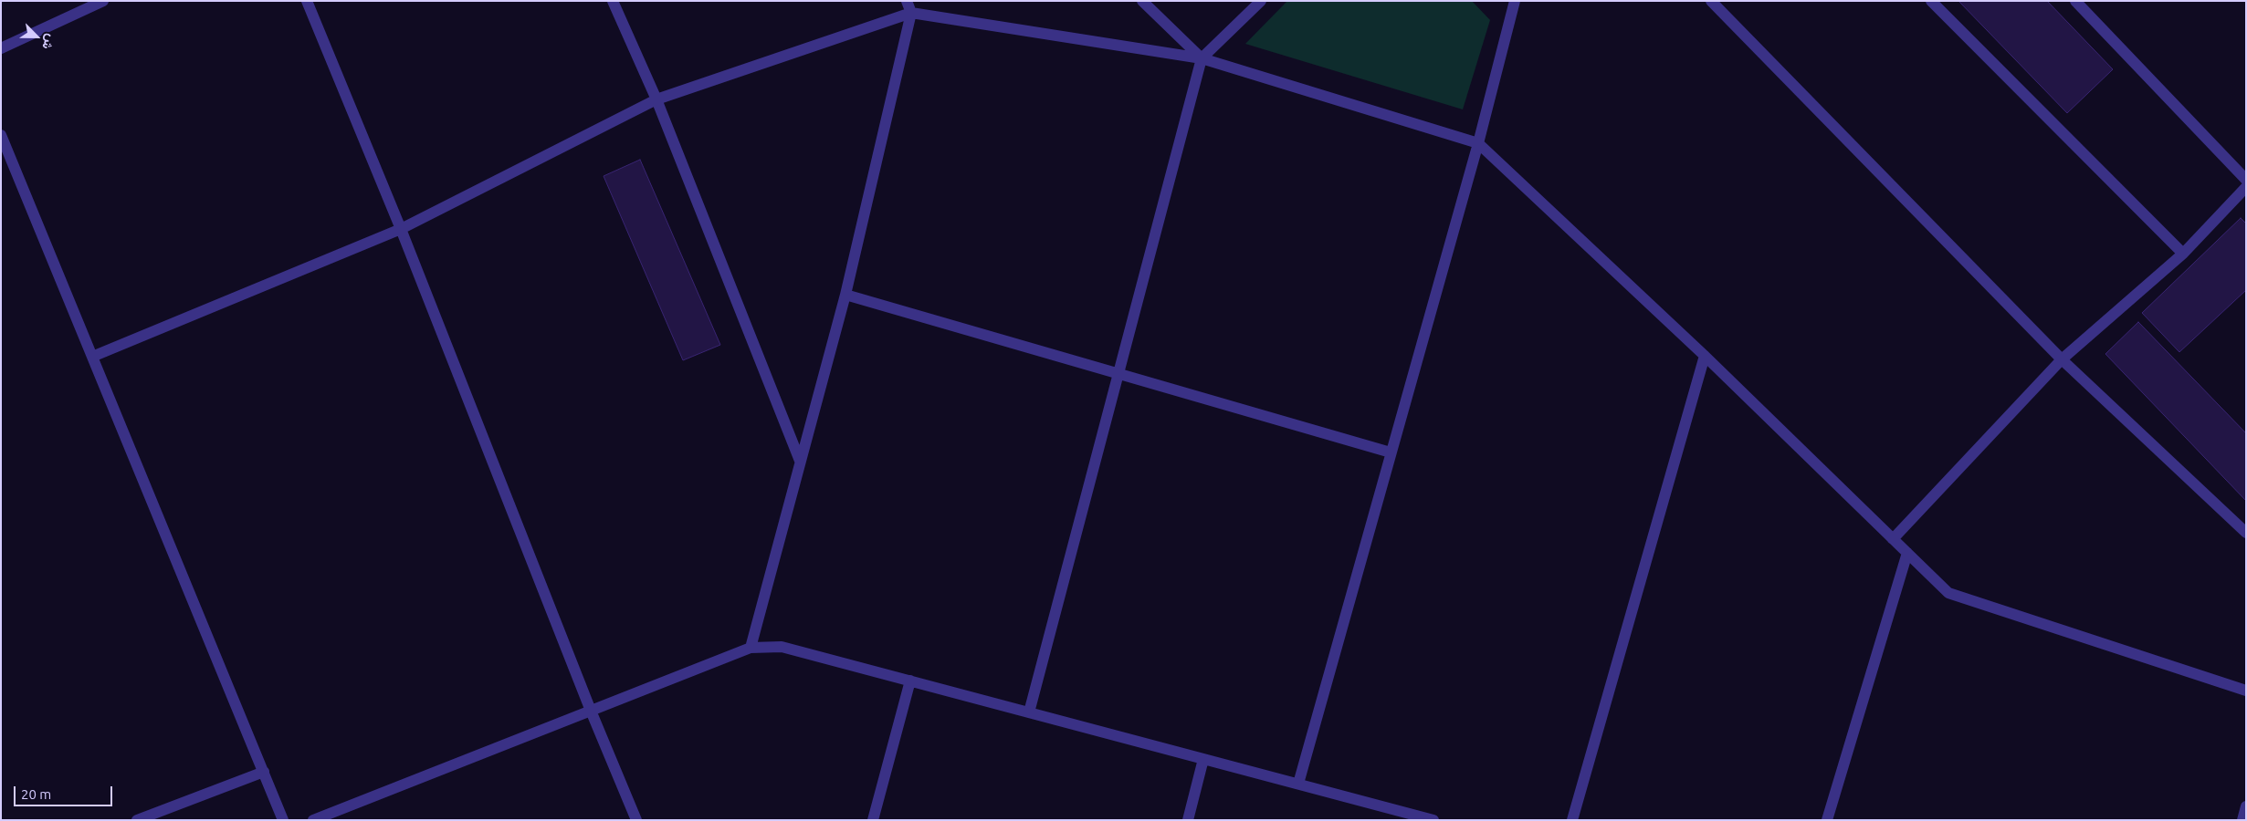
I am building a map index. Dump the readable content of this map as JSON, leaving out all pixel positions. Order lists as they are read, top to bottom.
{
  "scale_bar": "20 m",
  "north": "bottom right"
}
